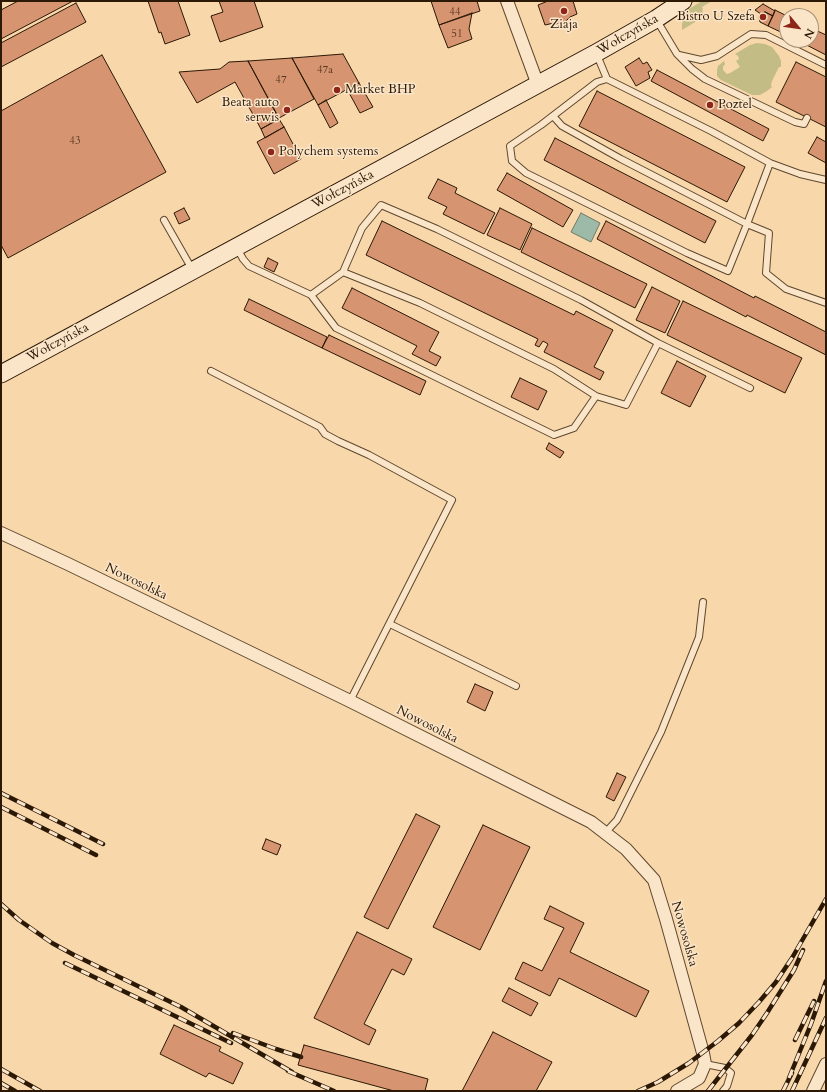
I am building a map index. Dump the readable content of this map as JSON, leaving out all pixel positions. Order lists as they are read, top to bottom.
{
  "streets": {
    "street": ["Wołczyńska", "Nowosolska"]
  },
  "places": [
    "Ziaja",
    "Bistro U Szefa",
    "Market BHP",
    "Poztel",
    "Beata auto serwis",
    "Polychem systems"
  ],
  "house_numbers": [
    "44",
    "51",
    "47a",
    "47",
    "43"
  ],
  "north": "bottom right"
}
